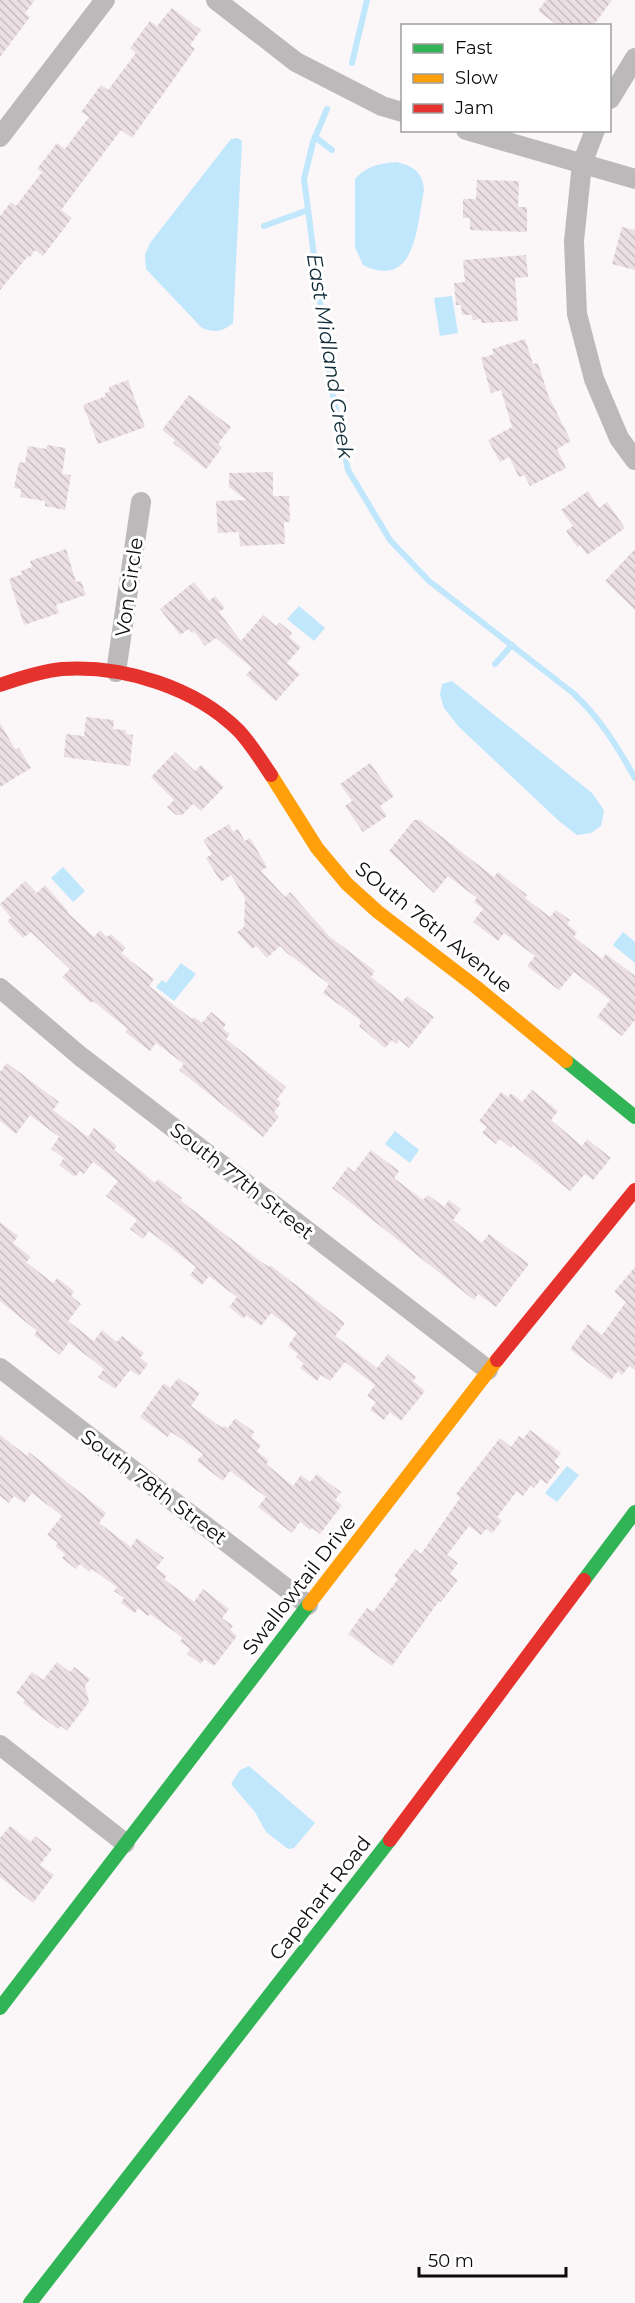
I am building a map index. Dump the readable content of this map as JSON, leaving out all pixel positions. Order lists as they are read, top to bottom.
{
  "streets": {
    "street": [
      "Von Circle",
      "SOuth 76th Avenue",
      "South 77th Street",
      "South 78th Street",
      "Swallowtail Drive",
      "Capehart Road"
    ]
  },
  "crossings": [
    ["Von Circle", "SOuth 76th Avenue"],
    ["South 77th Street", "Swallowtail Drive"],
    ["South 78th Street", "Swallowtail Drive"]
  ],
  "water": ["East Midland Creek"],
  "legend": ["Fast", "Slow", "Jam"],
  "scale_bar": "50 m"
}
